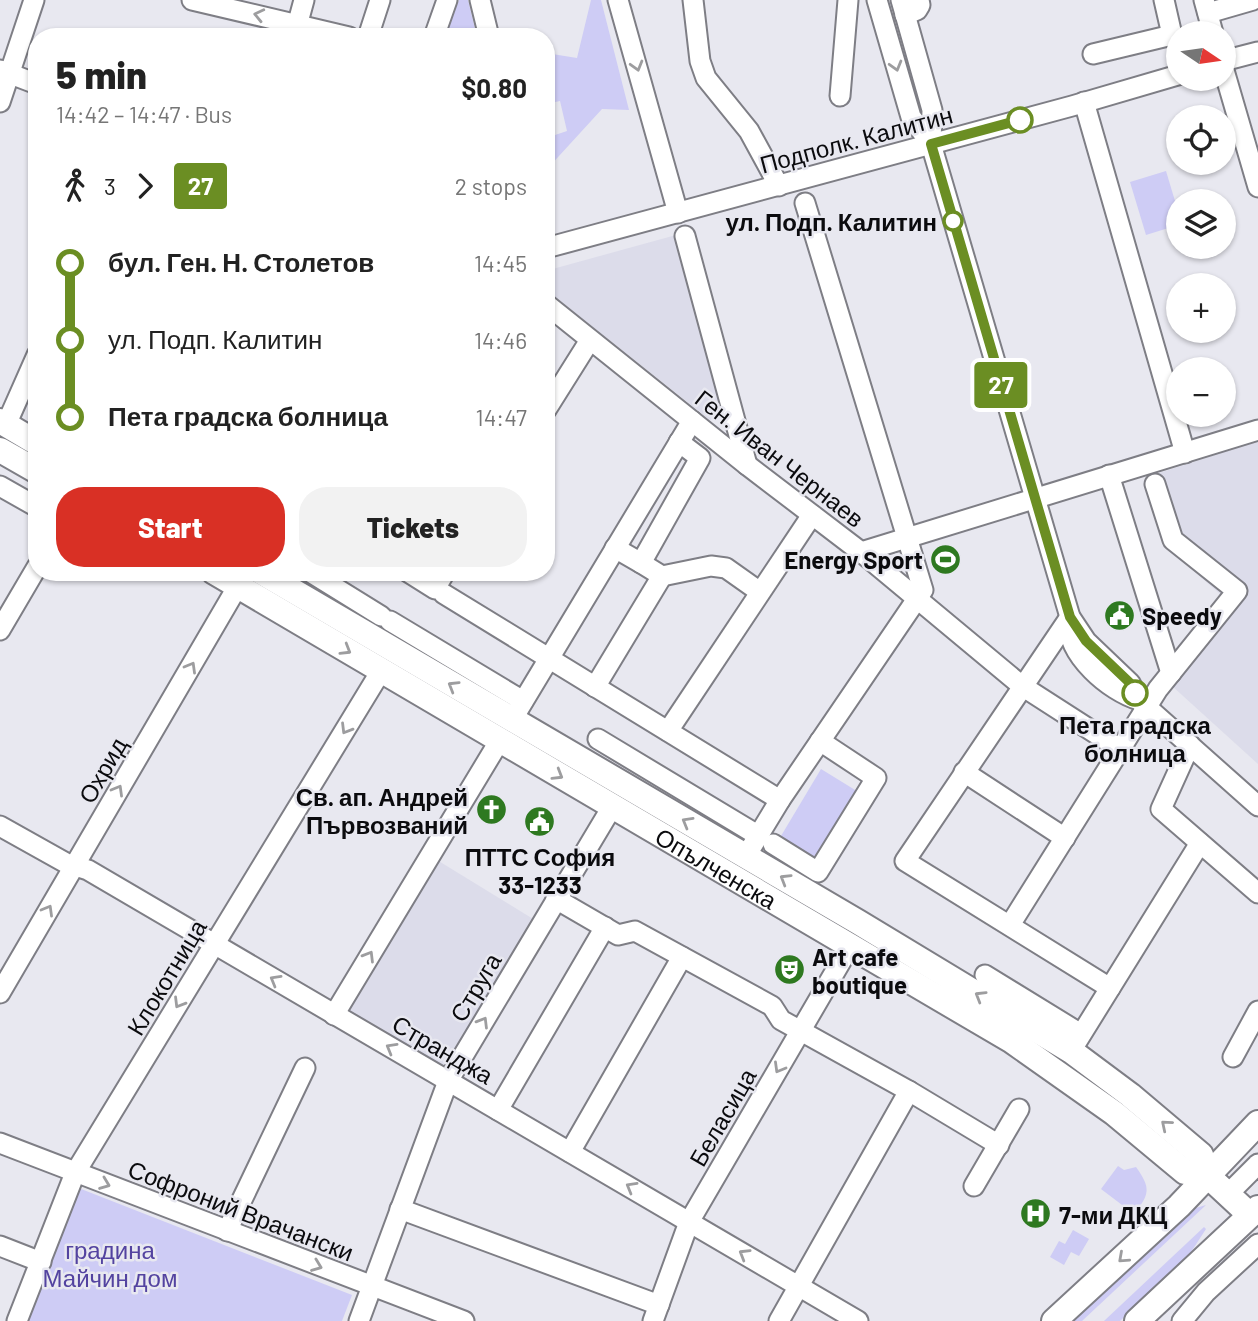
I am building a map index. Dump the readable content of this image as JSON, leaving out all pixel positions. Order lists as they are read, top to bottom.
{
  "streets": {
    "main road": ["Опълченска"],
    "street": [
      "Подполк. Калитин",
      "Ген. Иван Чернаев",
      "Охрид",
      "Клокотница",
      "Струга",
      "Странджа",
      "Беласица",
      "Софроний Врачански"
    ]
  },
  "crossings": [
    ["Охрид", "Странджа"],
    ["Опълченска", "Клокотница"],
    ["Опълченска", "Струга"],
    ["Опълченска", "Беласица"],
    ["Клокотница", "Странджа"],
    ["Клокотница", "Софроний Врачански"],
    ["Струга", "Странджа"],
    ["Струга", "Софроний Врачански"],
    ["Странджа", "Беласица"]
  ],
  "one_way": ["Охрид", "Странджа", "Софроний Врачански"],
  "parks": ["градина Майчин дом"],
  "places": {
    "other": ["ул. Подп. Калитин", "Пета градска болница"],
    "sports": ["Energy Sport"],
    "public building": ["Speedy", "ПТТС София 33-1233"],
    "church": ["Св. ап. Андрей Първозваний"],
    "theatre": ["Art cafe boutique"],
    "hospital": ["7-ми ДКЦ"]
  },
  "lines": ["bus line 27"],
  "north": "right",
  "page": {
    "on_map": "27",
    "map_buttons": ["+", "−"],
    "heading": ["5 min", "14:42 – 14:47 · Bus", "$0.80"],
    "legs": ["3", "27", "2 stops"],
    "list": [
      {
        "name": "бул. Ген. Н. Столетов",
        "value": "14:45"
      },
      {
        "name": "ул. Подп. Калитин",
        "value": "14:46"
      },
      {
        "name": "Пета градска болница",
        "value": "14:47"
      }
    ],
    "buttons": ["Start", "Tickets"]
  }
}
